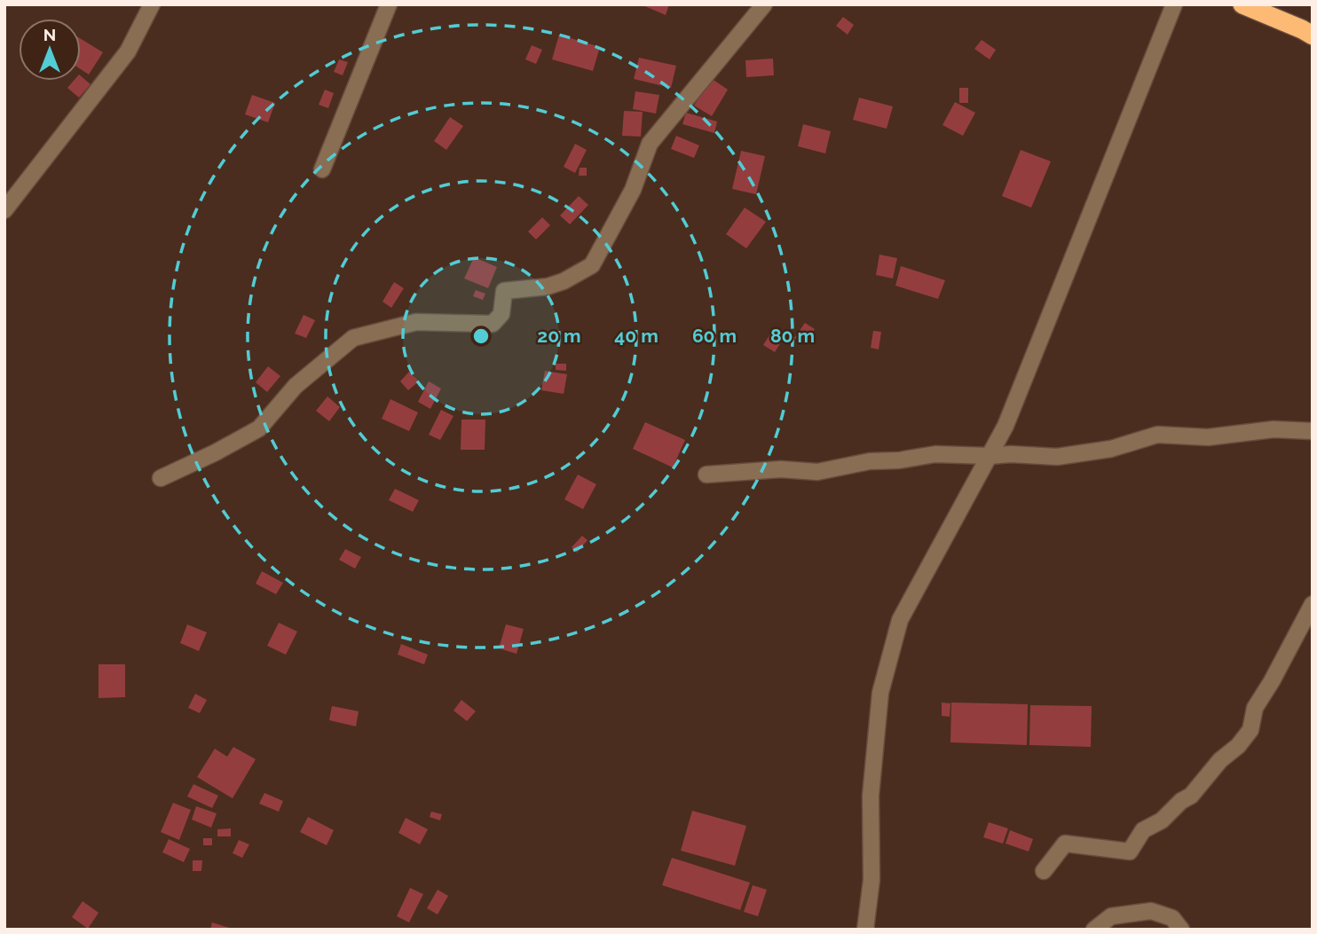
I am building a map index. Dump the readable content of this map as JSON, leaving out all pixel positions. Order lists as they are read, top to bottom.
{
  "north": "top",
  "rings": [
    "20 m",
    "40 m",
    "60 m",
    "80 m"
  ]
}
